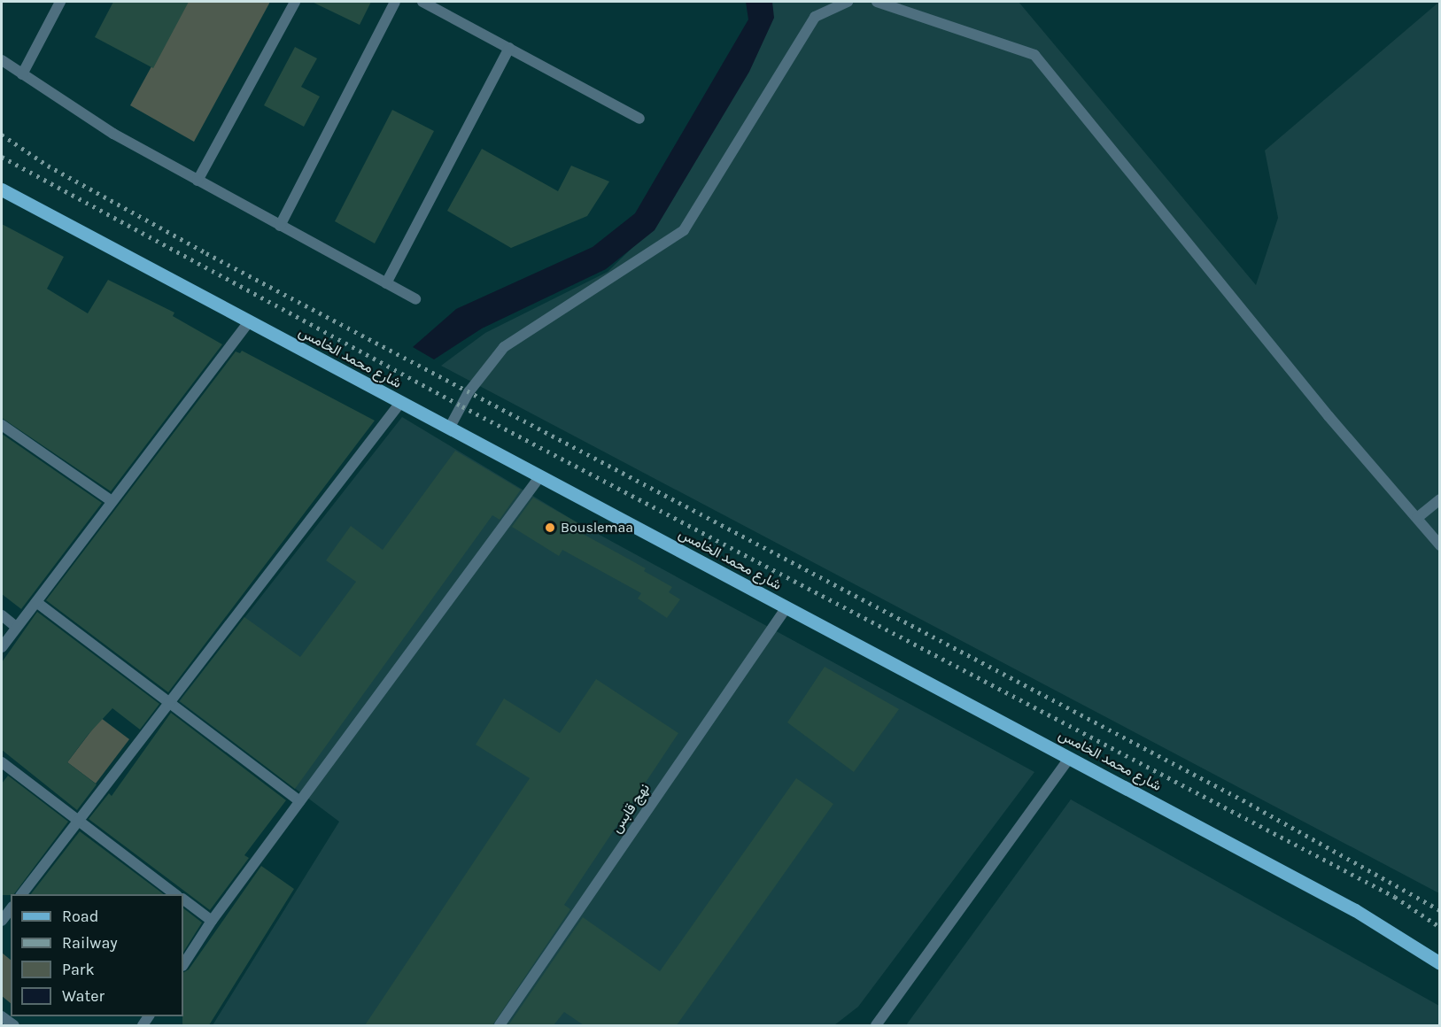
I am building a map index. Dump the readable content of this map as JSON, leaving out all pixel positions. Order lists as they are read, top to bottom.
{
  "streets": {
    "main road": ["شارع محمد الخامس"],
    "street": ["نهج قابس"]
  },
  "crossings": [
    ["شارع محمد الخامس", "نهج قابس"]
  ],
  "places": ["Bouslemaa"],
  "legend": [
    "Road",
    "Railway",
    "Park",
    "Water"
  ]
}
